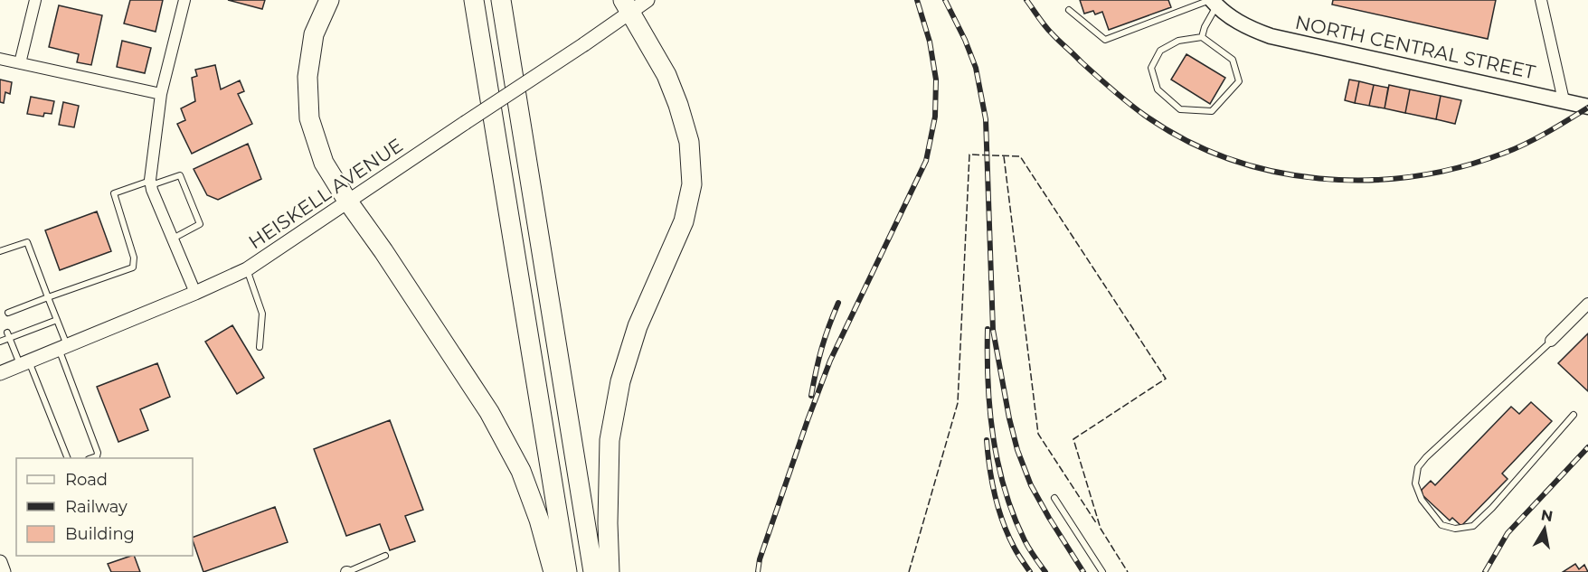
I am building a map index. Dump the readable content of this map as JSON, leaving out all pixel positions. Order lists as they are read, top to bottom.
{
  "streets": {
    "main road": ["NORTH CENTRAL STREET"],
    "street": ["HEISKELL AVENUE"]
  },
  "legend": ["Road", "Railway", "Building"],
  "north": "top"
}
